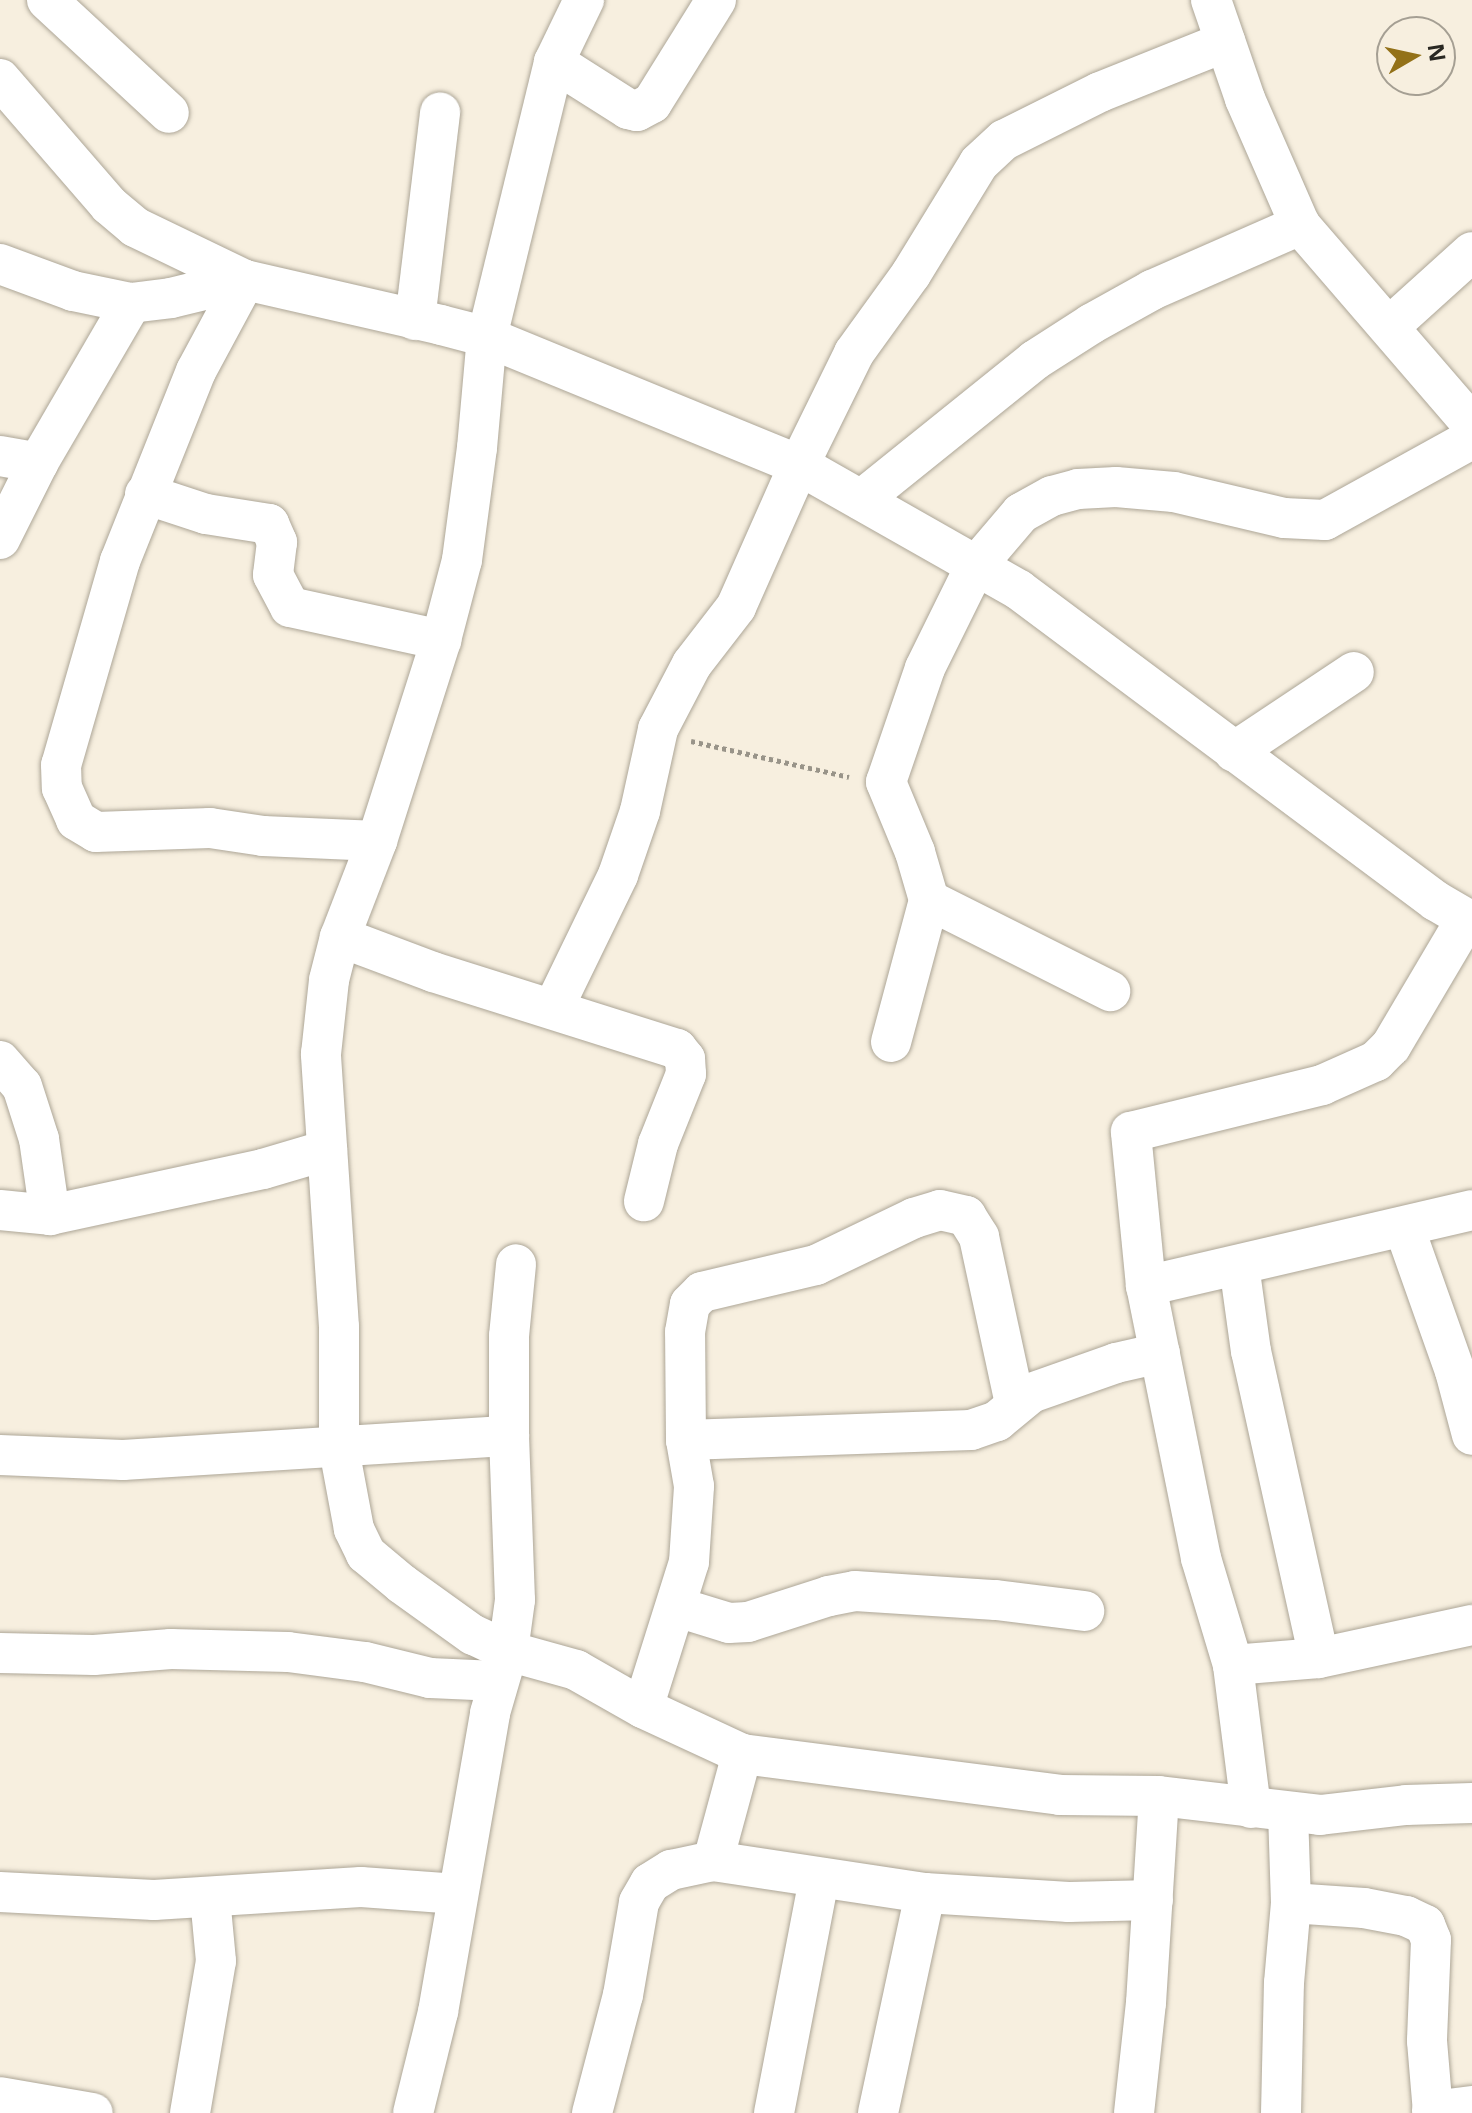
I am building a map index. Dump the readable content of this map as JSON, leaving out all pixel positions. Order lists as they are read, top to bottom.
{
  "north": "right"
}
